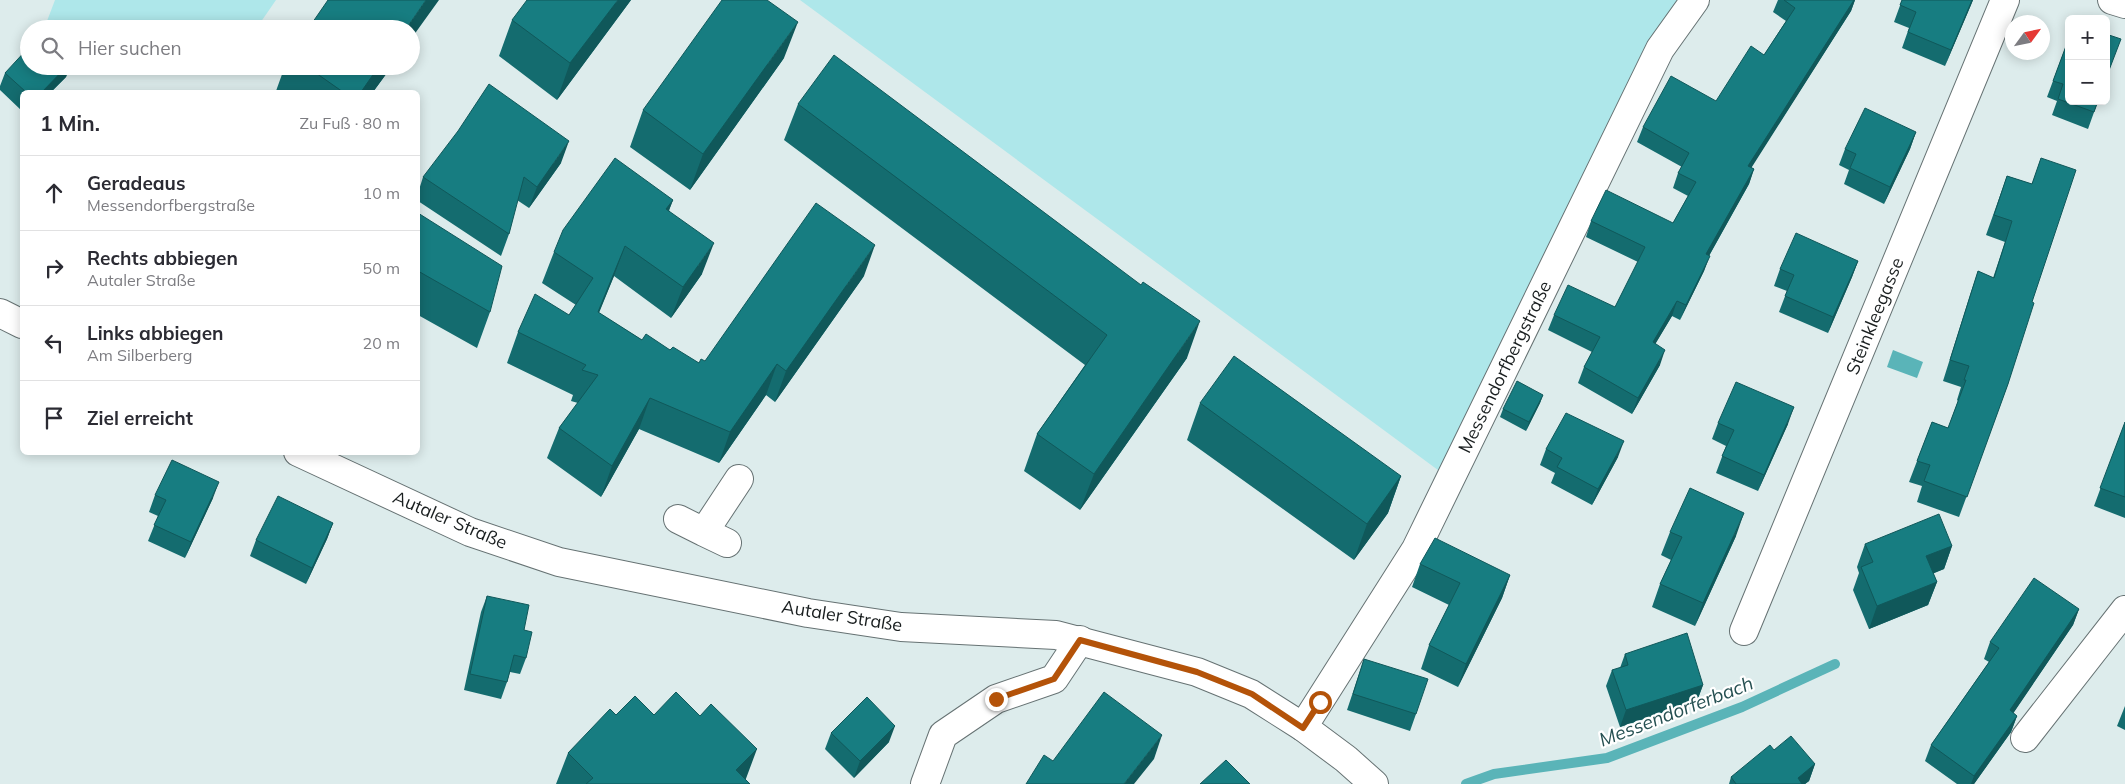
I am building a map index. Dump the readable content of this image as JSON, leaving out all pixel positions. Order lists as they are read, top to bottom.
{
  "streets": {
    "street": ["Steinkleegasse", "Messendorfbergstraße", "Autaler Straße"]
  },
  "crossings": [
    ["Messendorfbergstraße", "Autaler Straße"]
  ],
  "water": ["Messendorferbach"],
  "north": "top right",
  "page": {
    "map_buttons": ["+", "−"],
    "search": "Hier suchen",
    "heading": ["1 Min.", "Zu Fuß · 80 m"],
    "list": [
      ["Geradeaus", "Messendorfbergstraße", "10 m"],
      ["Rechts abbiegen", "Autaler Straße", "50 m"],
      ["Links abbiegen", "Am Silberberg", "20 m"],
      "Ziel erreicht"
    ]
  }
}
